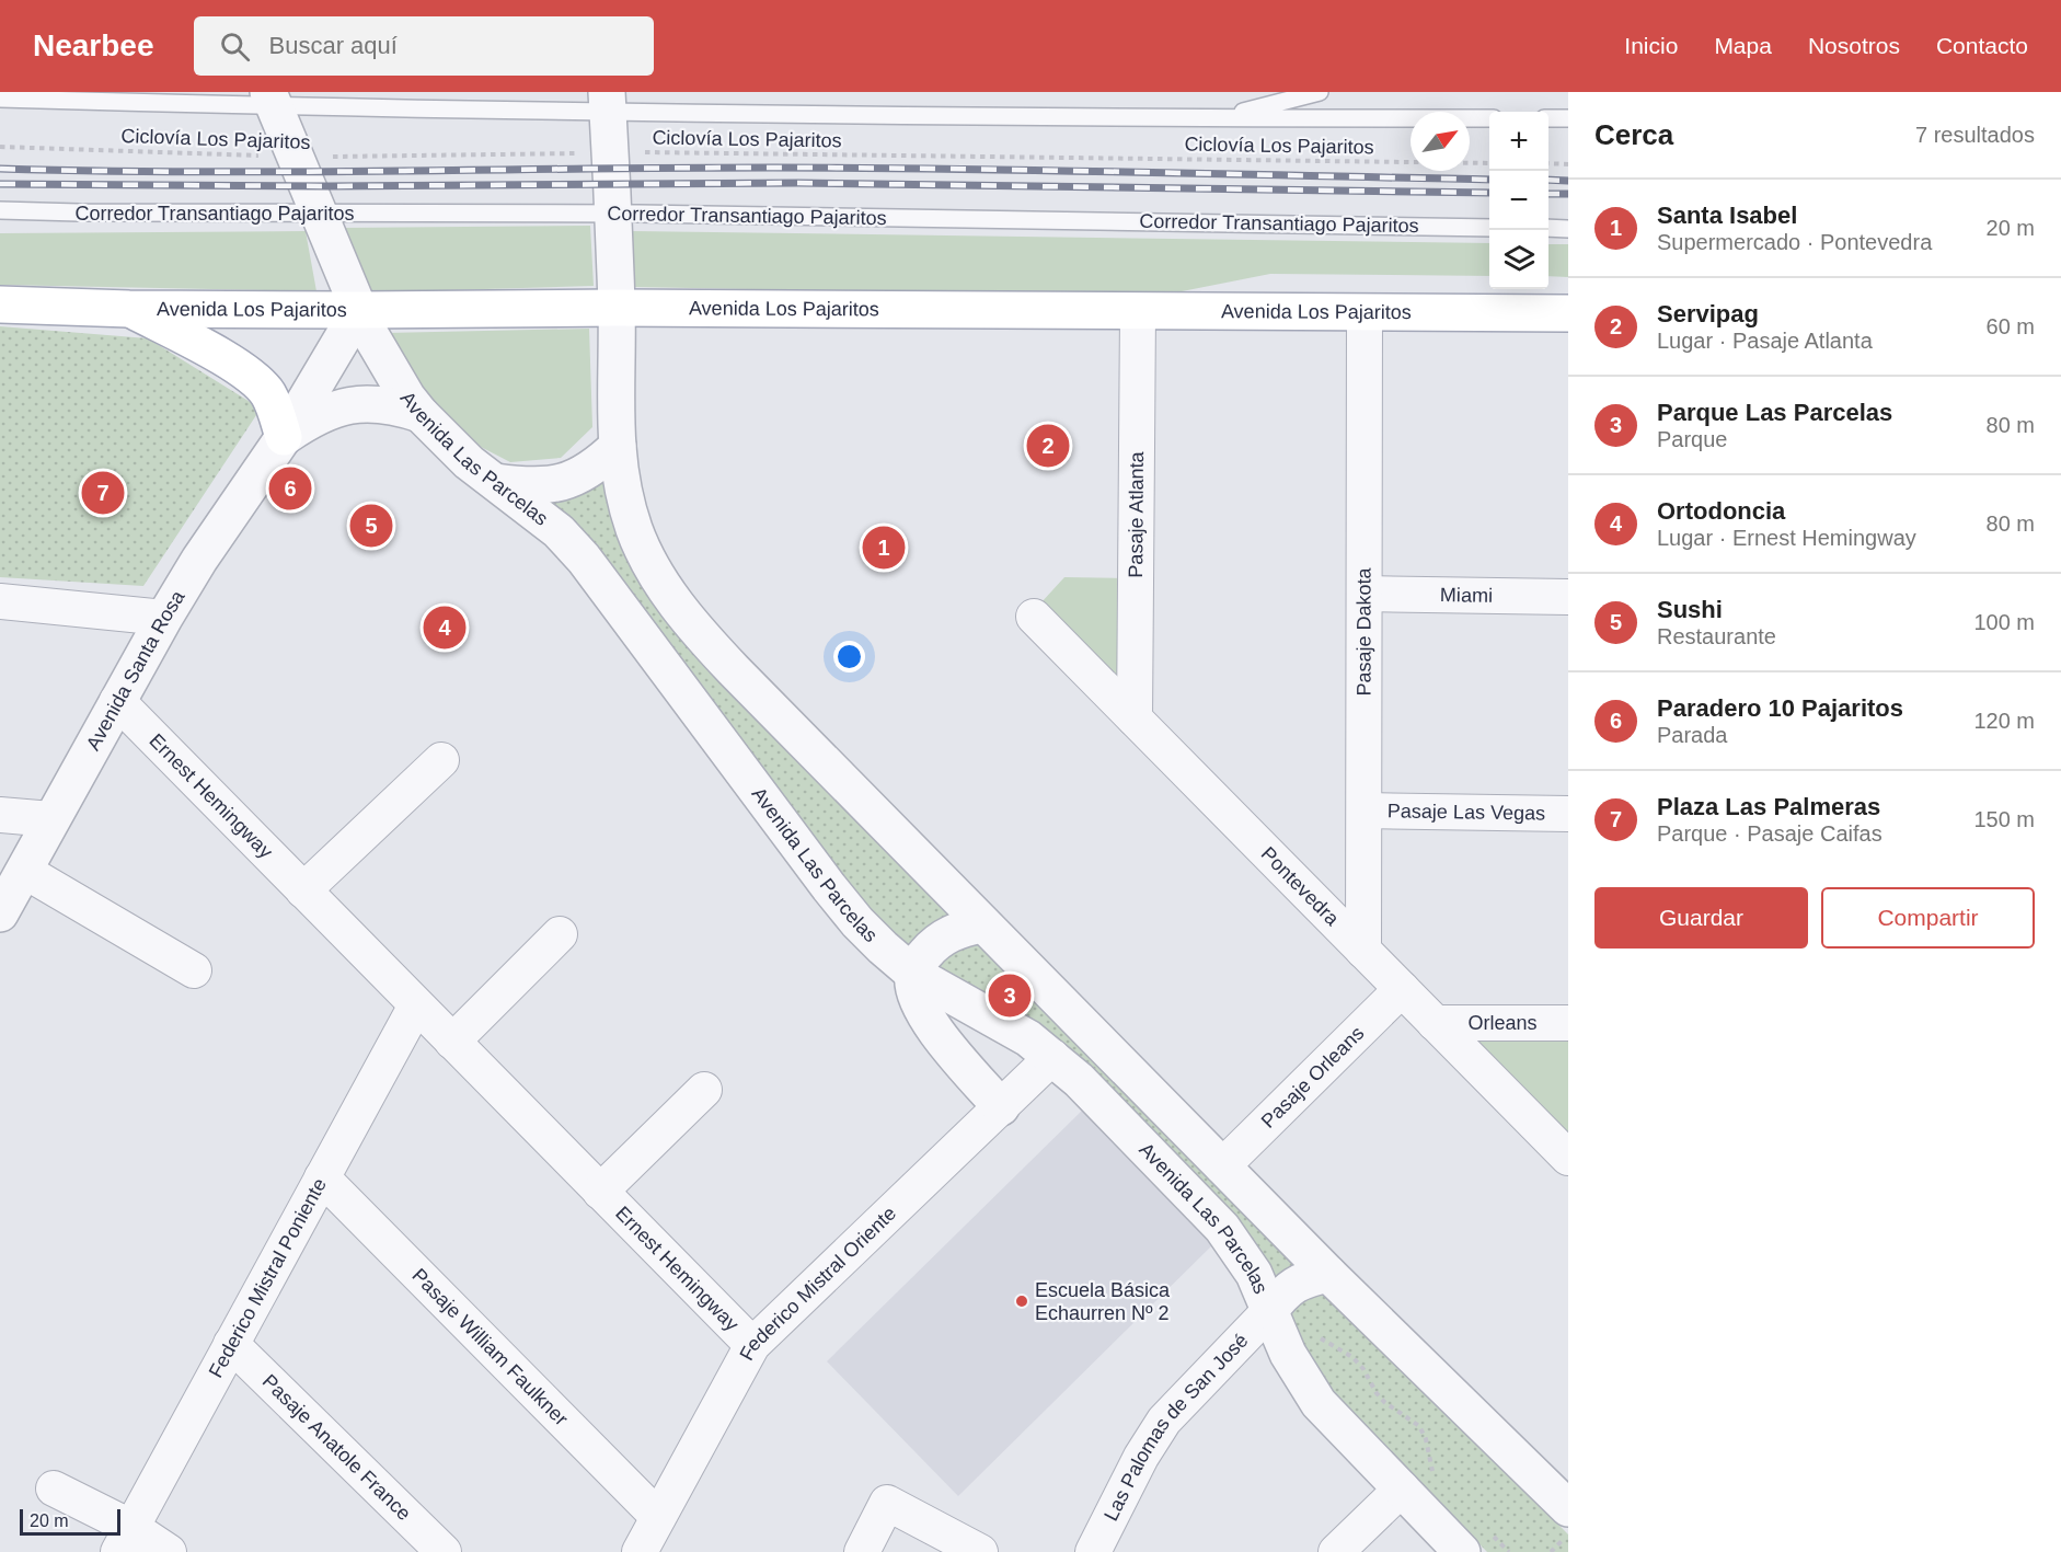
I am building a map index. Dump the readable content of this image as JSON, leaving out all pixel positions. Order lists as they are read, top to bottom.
{
  "streets": {
    "main road": ["Avenida Los Pajaritos"],
    "street": [
      "Avenida Las Parcelas",
      "Pasaje Atlanta",
      "Miami",
      "Pasaje Dakota",
      "Avenida Santa Rosa",
      "Ernest Hemingway",
      "Pasaje Las Vegas",
      "Pontevedra",
      "Orleans",
      "Pasaje Orleans",
      "Federico Mistral Poniente",
      "Federico Mistral Oriente",
      "Pasaje William Faulkner",
      "Las Palomas de San José",
      "Pasaje Anatole France"
    ],
    "lane": ["Corredor Transantiago Pajaritos"],
    "path": ["Ciclovía Los Pajaritos"]
  },
  "crossings": [
    ["Ciclovía Los Pajaritos", "Avenida Las Parcelas"],
    ["Corredor Transantiago Pajaritos", "Avenida Las Parcelas"],
    ["Avenida Los Pajaritos", "Avenida Las Parcelas"],
    ["Avenida Los Pajaritos", "Pasaje Atlanta"],
    ["Avenida Los Pajaritos", "Pasaje Dakota"],
    ["Avenida Los Pajaritos", "Avenida Santa Rosa"],
    ["Avenida Las Parcelas", "Avenida Santa Rosa"],
    ["Avenida Las Parcelas", "Federico Mistral Oriente"],
    ["Avenida Las Parcelas", "Las Palomas de San José"],
    ["Pasaje Atlanta", "Pontevedra"],
    ["Miami", "Pasaje Dakota"],
    ["Pasaje Dakota", "Pasaje Las Vegas"],
    ["Pasaje Dakota", "Pontevedra"],
    ["Avenida Santa Rosa", "Ernest Hemingway"],
    ["Ernest Hemingway", "Federico Mistral Poniente"],
    ["Ernest Hemingway", "Federico Mistral Oriente"],
    ["Pontevedra", "Orleans"],
    ["Pontevedra", "Pasaje Orleans"],
    ["Federico Mistral Poniente", "Pasaje William Faulkner"],
    ["Federico Mistral Poniente", "Pasaje Anatole France"],
    ["Federico Mistral Oriente", "Pasaje William Faulkner"]
  ],
  "places": ["Escuela Básica Echaurren Nº 2"],
  "scale_bar": "20 m",
  "north": "top right",
  "page": {
    "header": "Nearbee",
    "search": "Buscar aquí",
    "nav": [
      "Inicio",
      "Mapa",
      "Nosotros",
      "Contacto"
    ],
    "heading": ["Cerca", "7 resultados"],
    "map_buttons": ["+", "−"],
    "list": [
      {
        "mark": "1",
        "name": "Santa Isabel",
        "note": "Supermercado · Pontevedra",
        "value": "20 m"
      },
      {
        "mark": "2",
        "name": "Servipag",
        "note": "Lugar · Pasaje Atlanta",
        "value": "60 m"
      },
      {
        "mark": "3",
        "name": "Parque Las Parcelas",
        "note": "Parque",
        "value": "80 m"
      },
      {
        "mark": "4",
        "name": "Ortodoncia",
        "note": "Lugar · Ernest Hemingway",
        "value": "80 m"
      },
      {
        "mark": "5",
        "name": "Sushi",
        "note": "Restaurante",
        "value": "100 m"
      },
      {
        "mark": "6",
        "name": "Paradero 10 Pajaritos",
        "note": "Parada",
        "value": "120 m"
      },
      {
        "mark": "7",
        "name": "Plaza Las Palmeras",
        "note": "Parque · Pasaje Caifas",
        "value": "150 m"
      }
    ],
    "pins": [
      "2",
      "6",
      "7",
      "5",
      "1",
      "4",
      "3"
    ],
    "buttons": ["Guardar", "Compartir"],
    "scale": "20 m"
  }
}
